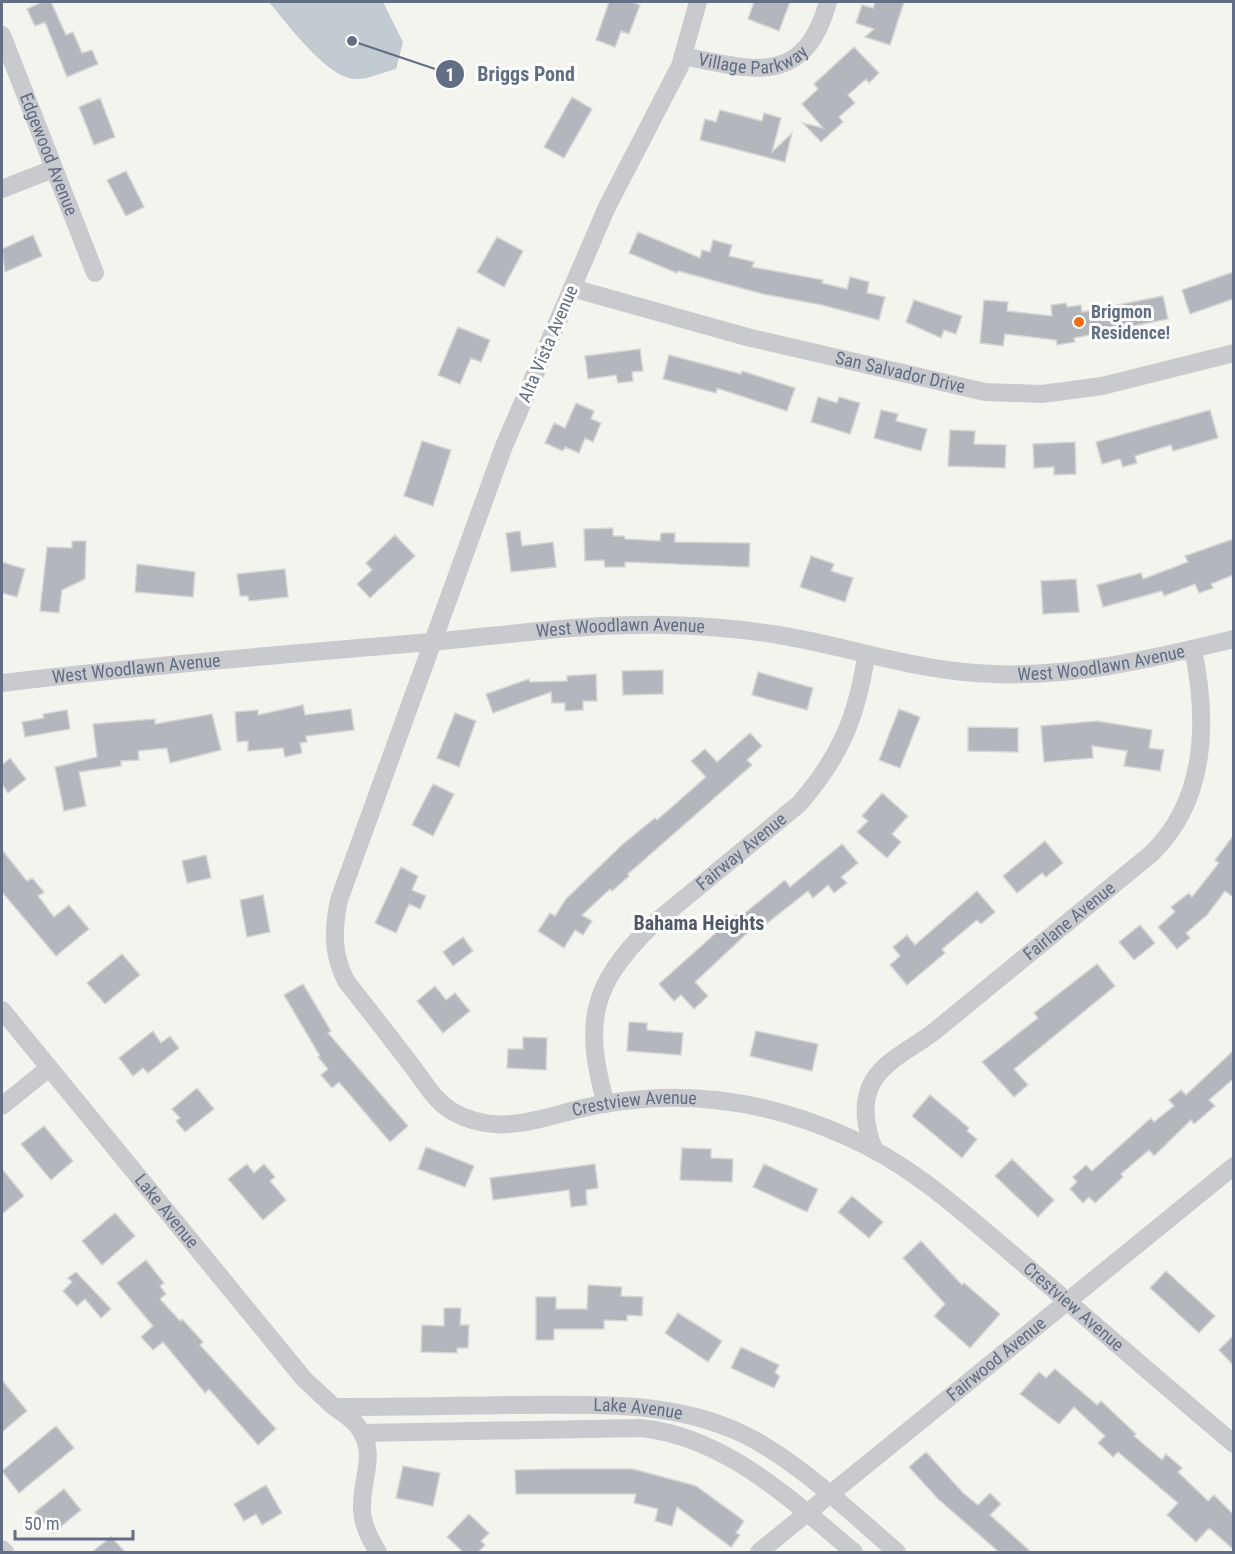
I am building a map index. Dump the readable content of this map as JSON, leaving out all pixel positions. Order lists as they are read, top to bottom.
{
  "streets": {
    "street": [
      "Village Parkway",
      "Edgewood Avenue",
      "Alta Vista Avenue",
      "San Salvador Drive",
      "West Woodlawn Avenue",
      "Fairway Avenue",
      "Fairlane Avenue",
      "Crestview Avenue",
      "Lake Avenue",
      "Fairwood Avenue"
    ]
  },
  "crossings": [
    ["Village Parkway", "Alta Vista Avenue"],
    ["Alta Vista Avenue", "San Salvador Drive"],
    ["Alta Vista Avenue", "West Woodlawn Avenue"],
    ["Alta Vista Avenue", "Crestview Avenue"],
    ["West Woodlawn Avenue", "Fairway Avenue"],
    ["West Woodlawn Avenue", "Fairlane Avenue"],
    ["West Woodlawn Avenue", "Crestview Avenue"],
    ["Fairway Avenue", "Crestview Avenue"],
    ["Fairlane Avenue", "Crestview Avenue"],
    ["Crestview Avenue", "Fairwood Avenue"],
    ["Lake Avenue", "Fairwood Avenue"]
  ],
  "districts": ["Bahama Heights"],
  "places": ["Briggs Pond", "Brigmon Residence!"],
  "scale_bar": "50 m"
}
